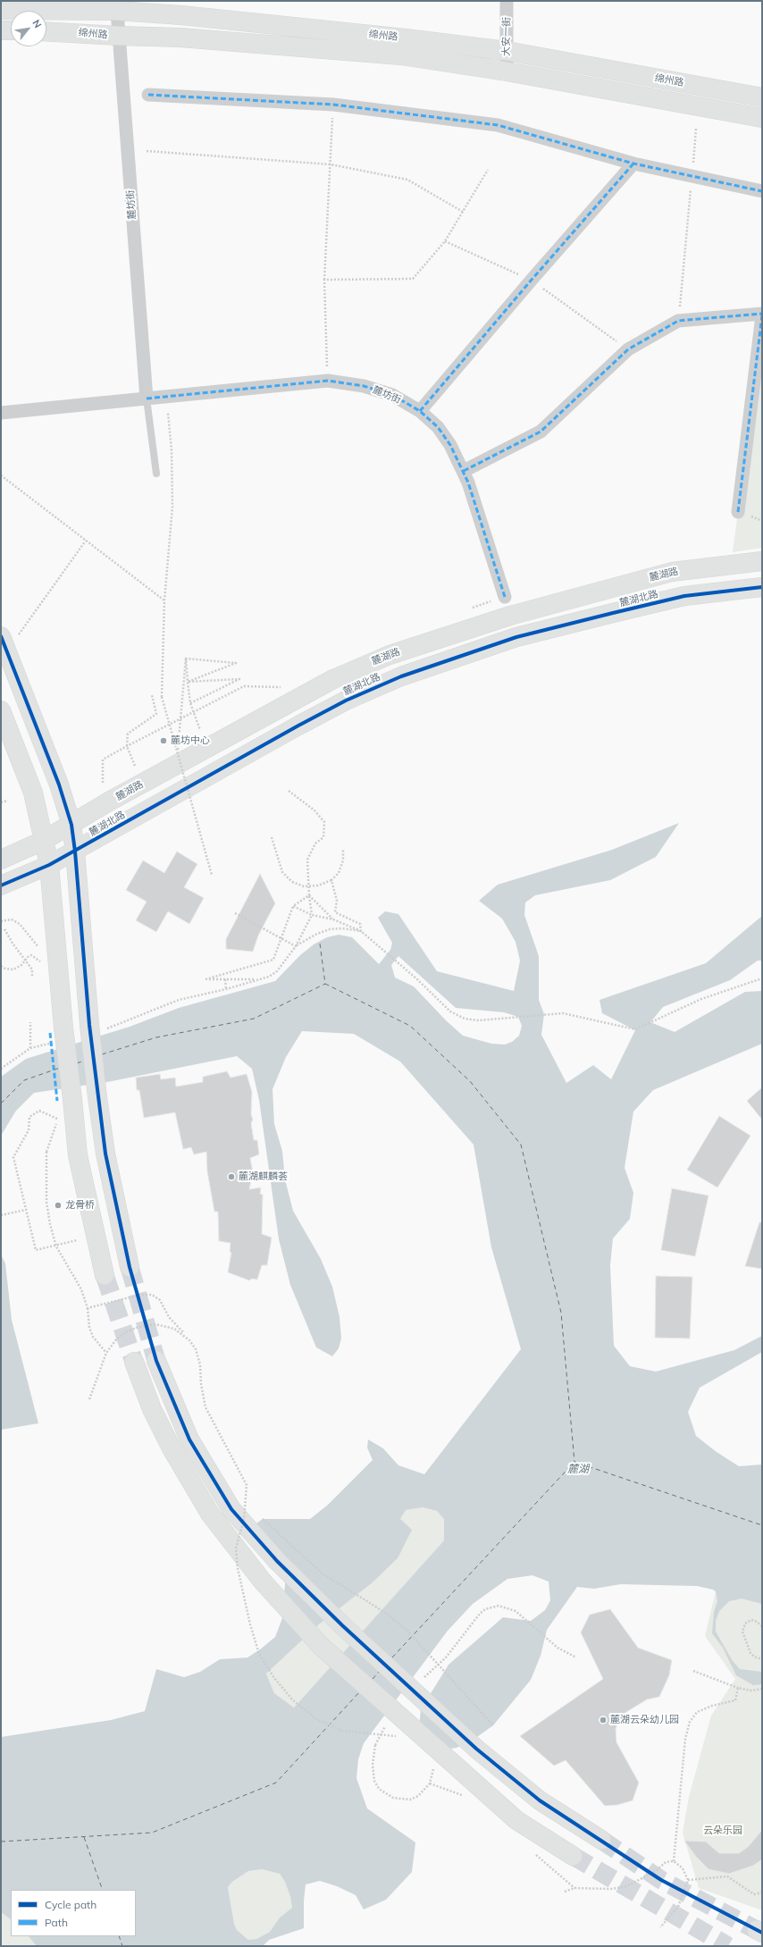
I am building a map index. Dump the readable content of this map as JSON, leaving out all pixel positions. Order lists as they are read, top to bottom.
{
  "streets": {
    "street": [
      "绵州路",
      "大安一街",
      "麓坊街",
      "麓湖路",
      "麓湖北路"
    ]
  },
  "crossings": [
    ["绵州路", "大安一街"],
    ["绵州路", "麓坊街"]
  ],
  "water": ["麓湖"],
  "parks": ["云朵乐园"],
  "places": [
    "麓坊中心",
    "麓湖麒麟荟",
    "龙骨桥",
    "麓湖云朵幼儿园"
  ],
  "legend": ["Cycle path", "Path"],
  "north": "top right"
}
